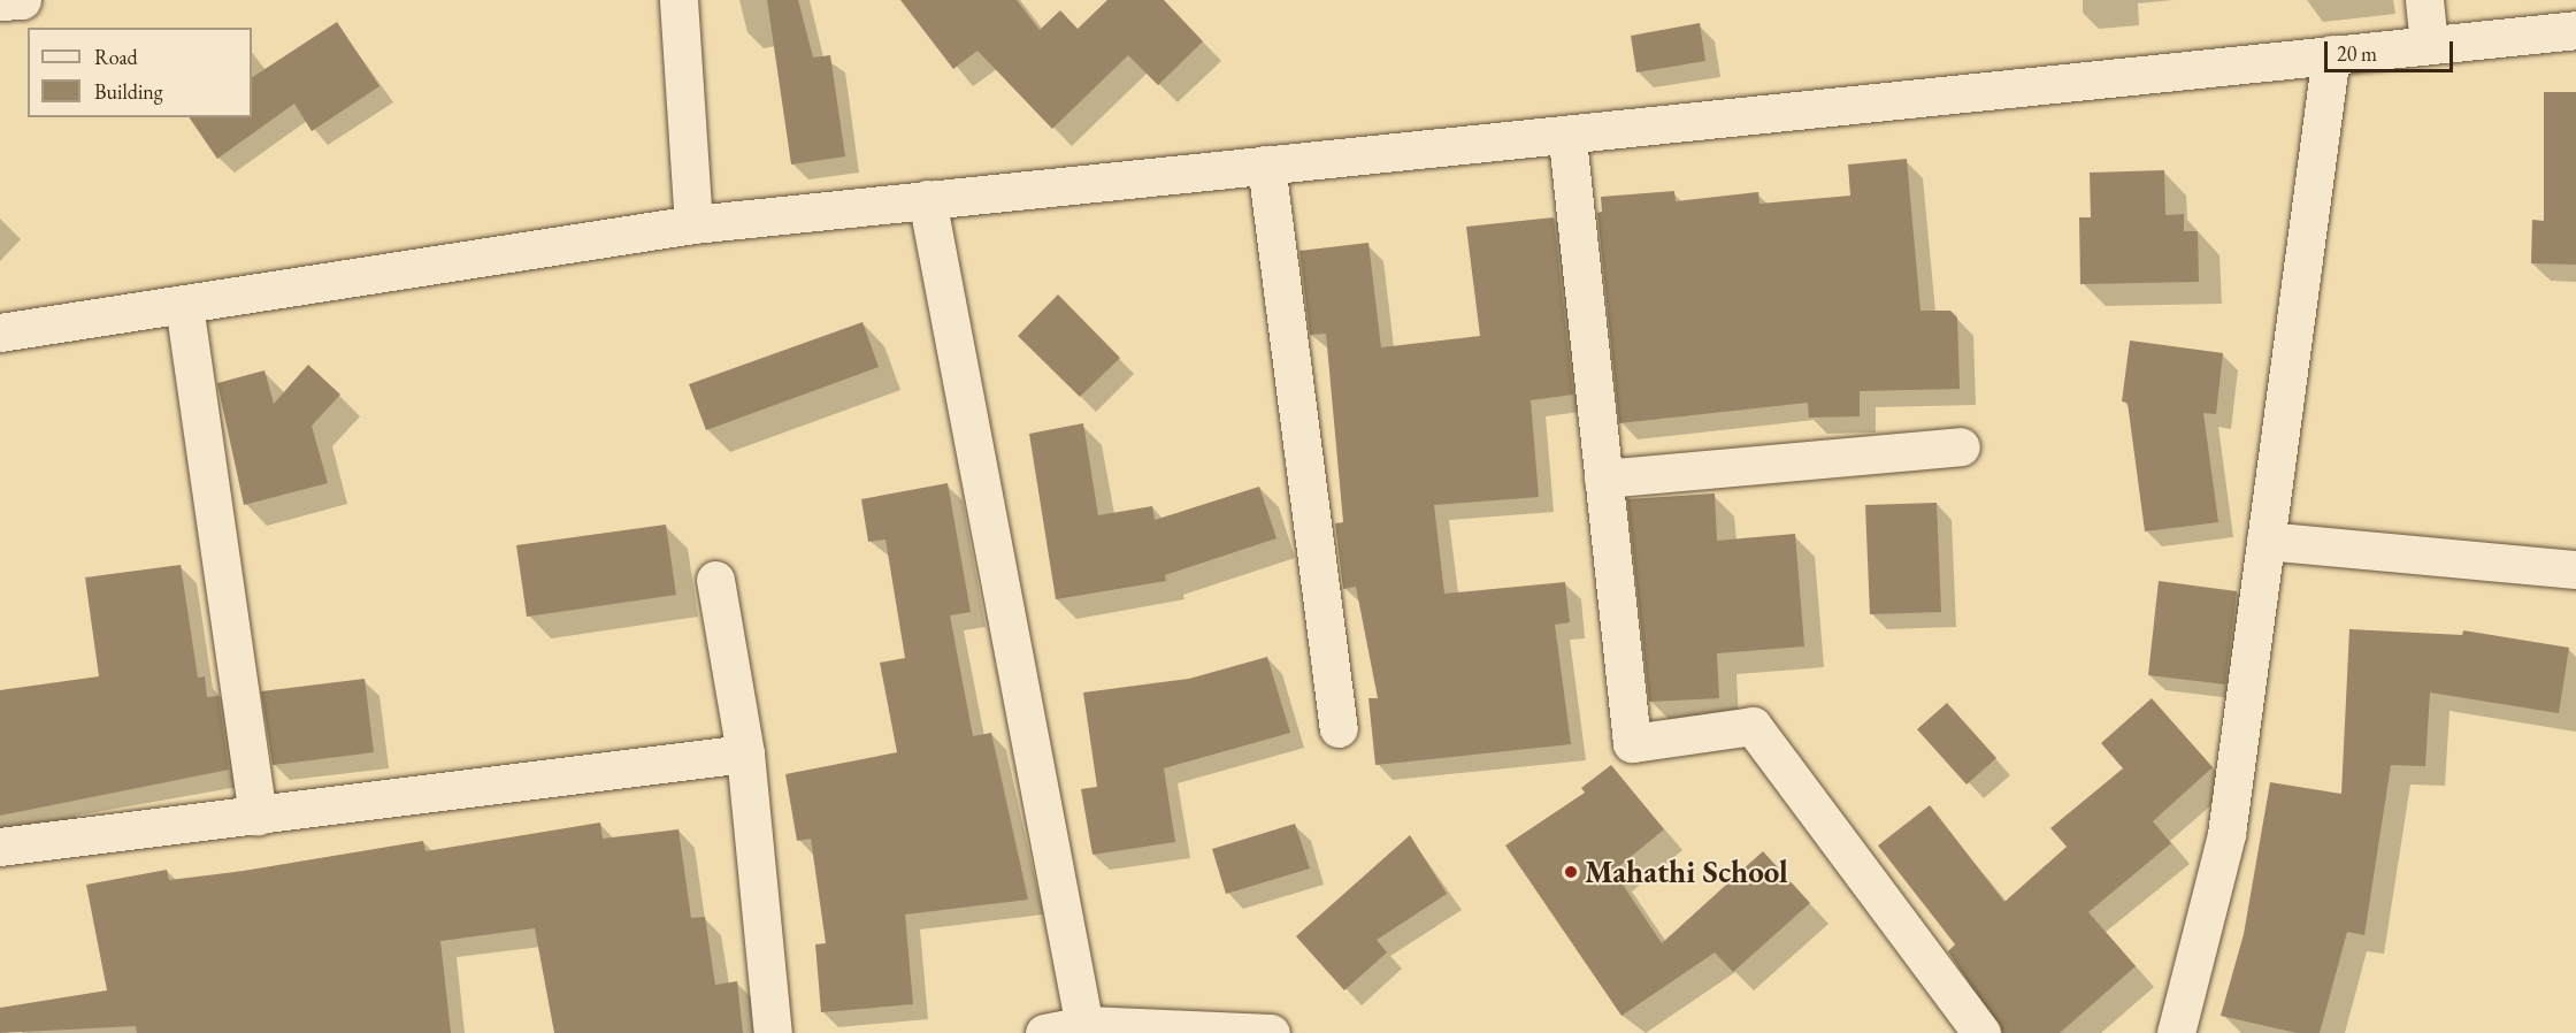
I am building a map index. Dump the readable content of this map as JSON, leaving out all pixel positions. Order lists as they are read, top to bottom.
{
  "places": ["Mahathi School"],
  "legend": ["Road", "Building"],
  "scale_bar": "20 m"
}
